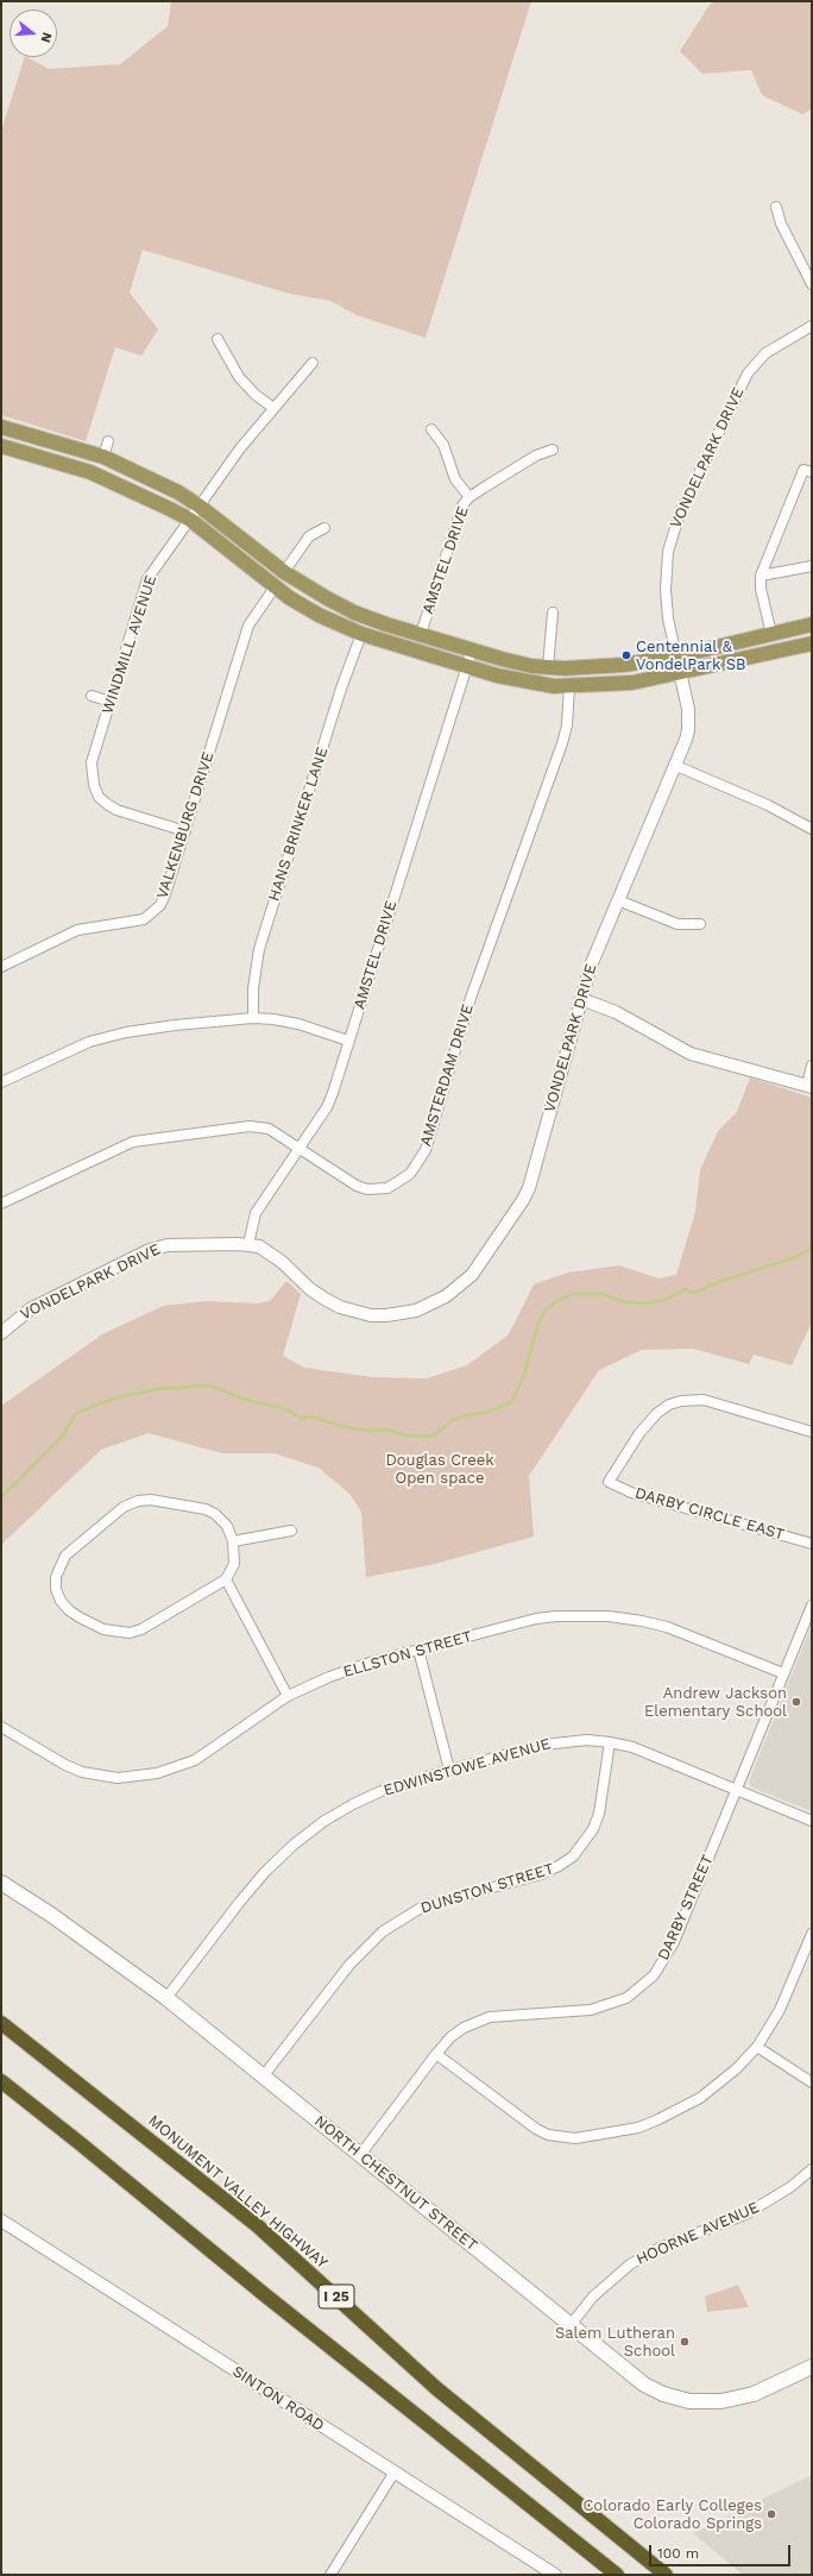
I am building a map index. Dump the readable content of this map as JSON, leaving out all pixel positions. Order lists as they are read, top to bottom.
{
  "streets": {
    "highway": ["MONUMENT VALLEY HIGHWAY", "I 25"],
    "main road": ["NORTH CHESTNUT STREET"],
    "street": [
      "VONDELPARK DRIVE",
      "AMSTEL DRIVE",
      "WINDMILL AVENUE",
      "HANS BRINKER LANE",
      "VALKENBURG DRIVE",
      "AMSTERDAM DRIVE",
      "DARBY CIRCLE EAST",
      "ELLSTON STREET",
      "EDWINSTOWE AVENUE",
      "DUNSTON STREET",
      "DARBY STREET",
      "HOORNE AVENUE",
      "SINTON ROAD"
    ]
  },
  "crossings": [
    ["VONDELPARK DRIVE", "AMSTEL DRIVE"],
    ["AMSTEL DRIVE", "AMSTERDAM DRIVE"],
    ["WINDMILL AVENUE", "VALKENBURG DRIVE"],
    ["ELLSTON STREET", "DARBY STREET"],
    ["EDWINSTOWE AVENUE", "DUNSTON STREET"],
    ["EDWINSTOWE AVENUE", "DARBY STREET"],
    ["EDWINSTOWE AVENUE", "NORTH CHESTNUT STREET"],
    ["DUNSTON STREET", "NORTH CHESTNUT STREET"],
    ["DARBY STREET", "NORTH CHESTNUT STREET"],
    ["NORTH CHESTNUT STREET", "HOORNE AVENUE"]
  ],
  "parks": ["Douglas Creek Open space"],
  "places": [
    "Centennial & VondelPark SB",
    "Andrew Jackson Elementary School",
    "Salem Lutheran School",
    "Colorado Early Colleges Colorado Springs"
  ],
  "scale_bar": "100 m",
  "north": "right"
}
